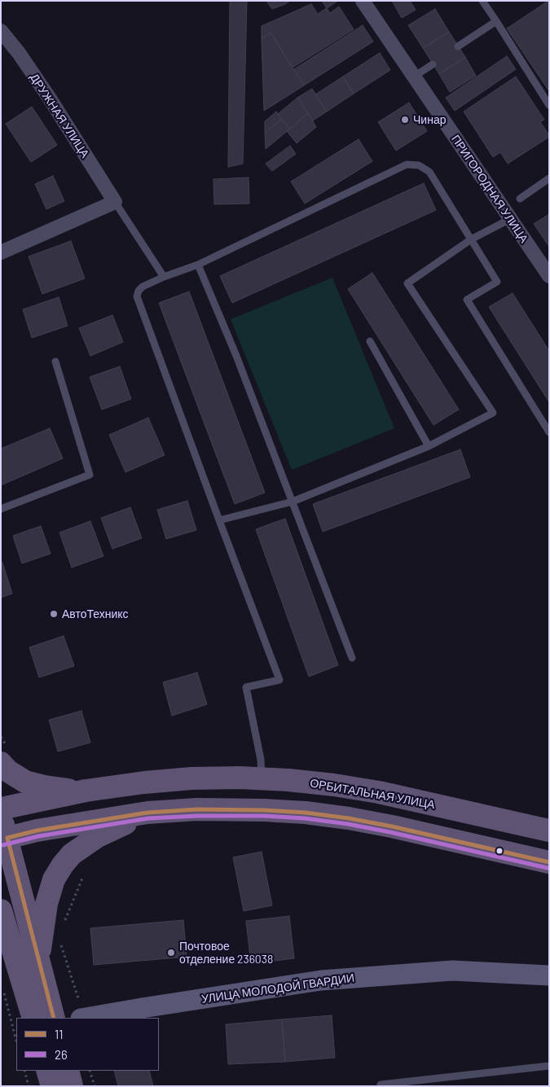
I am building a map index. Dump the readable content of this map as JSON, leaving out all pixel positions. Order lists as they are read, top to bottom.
{
  "streets": {
    "main road": ["ОРБИТАЛЬНАЯ УЛИЦА"],
    "street": ["ДРУЖНАЯ УЛИЦА", "ПРИГОРОДНАЯ УЛИЦА", "УЛИЦА МОЛОДОЙ ГВАРДИИ"]
  },
  "places": ["Чинар", "АвтоТехникс", "Почтовое отделение 236038"],
  "lines": ["transit line 11", "transit line 26"],
  "legend": ["11", "26"]
}
